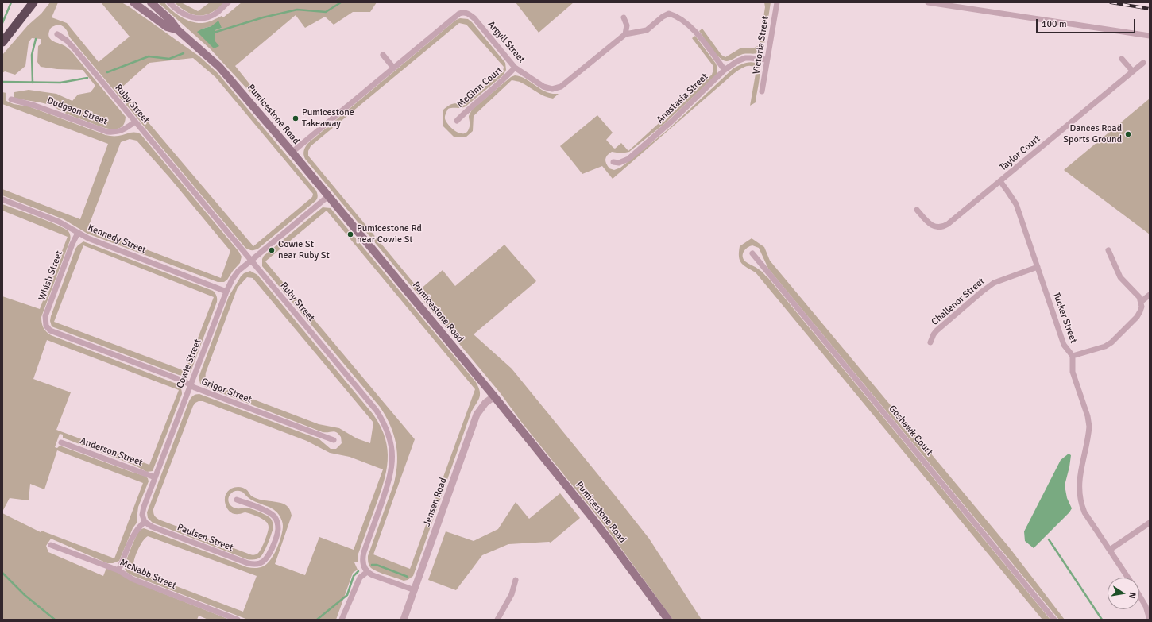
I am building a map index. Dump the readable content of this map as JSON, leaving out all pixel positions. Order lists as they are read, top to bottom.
{
  "streets": {
    "main road": ["Pumicestone Road"],
    "street": [
      "Argyll Street",
      "Victoria Street",
      "McGinn Court",
      "Anastasia Street",
      "Ruby Street",
      "Dudgeon Street",
      "Taylor Court",
      "Kennedy Street",
      "Whish Street",
      "Challenor Street",
      "Tucker Street",
      "Cowie Street",
      "Grigor Street",
      "Goshawk Court",
      "Anderson Street",
      "Jensen Road",
      "Paulsen Street",
      "McNabb Street"
    ]
  },
  "crossings": [
    ["Argyll Street", "McGinn Court"],
    ["Argyll Street", "Anastasia Street"],
    ["Argyll Street", "Pumicestone Road"],
    ["Victoria Street", "Anastasia Street"],
    ["Ruby Street", "Dudgeon Street"],
    ["Ruby Street", "Cowie Street"],
    ["Pumicestone Road", "Cowie Street"],
    ["Pumicestone Road", "Jensen Road"],
    ["Taylor Court", "Tucker Street"],
    ["Kennedy Street", "Whish Street"],
    ["Kennedy Street", "Cowie Street"],
    ["Whish Street", "Grigor Street"],
    ["Challenor Street", "Tucker Street"],
    ["Cowie Street", "Grigor Street"],
    ["Cowie Street", "Anderson Street"],
    ["Cowie Street", "Paulsen Street"]
  ],
  "places": [
    "Pumicestone Takeaway",
    "Dances Road Sports Ground",
    "Pumicestone Rd near Cowie St",
    "Cowie St near Ruby St"
  ],
  "scale_bar": "100 m",
  "north": "right"
}
